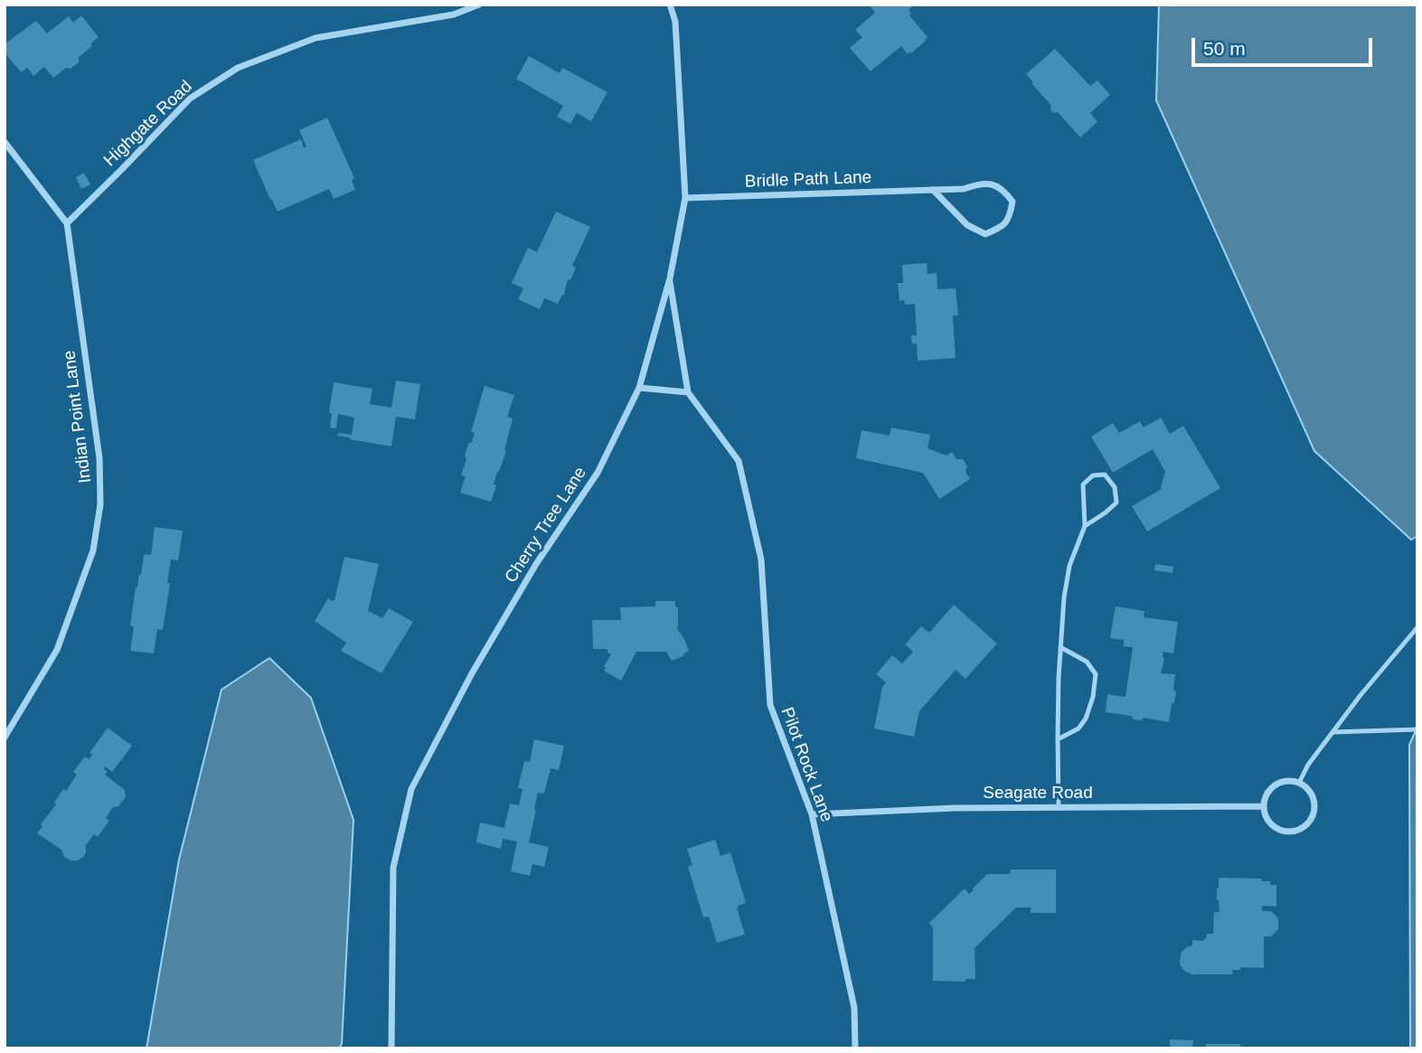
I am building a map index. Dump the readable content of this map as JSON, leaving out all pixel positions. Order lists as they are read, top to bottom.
{
  "streets": {
    "street": [
      "Highgate Road",
      "Bridle Path Lane",
      "Indian Point Lane",
      "Cherry Tree Lane",
      "Pilot Rock Lane",
      "Seagate Road"
    ]
  },
  "crossings": [
    ["Highgate Road", "Indian Point Lane"],
    ["Bridle Path Lane", "Cherry Tree Lane"],
    ["Cherry Tree Lane", "Pilot Rock Lane"],
    ["Pilot Rock Lane", "Seagate Road"]
  ],
  "scale_bar": "50 m"
}
